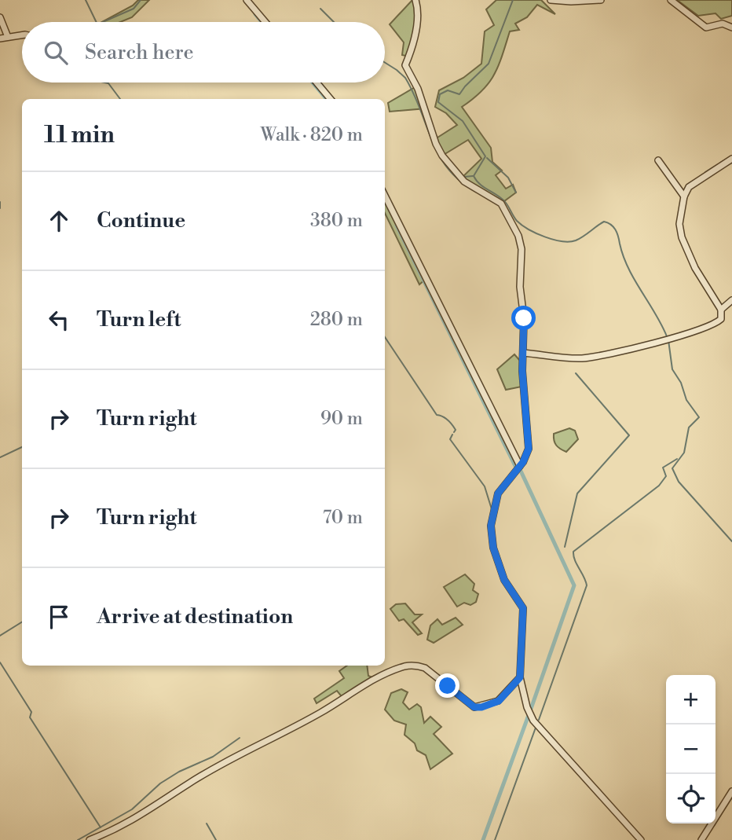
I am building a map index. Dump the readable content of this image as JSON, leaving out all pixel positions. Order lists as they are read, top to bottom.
{
  "page": {
    "search": "Search here",
    "heading": ["11 min", "Walk · 820 m"],
    "list": [
      ["Continue", "380 m"],
      ["Turn left", "280 m"],
      ["Turn right", "90 m"],
      ["Turn right", "70 m"],
      "Arrive at destination"
    ],
    "map_buttons": ["+", "−"]
  }
}
